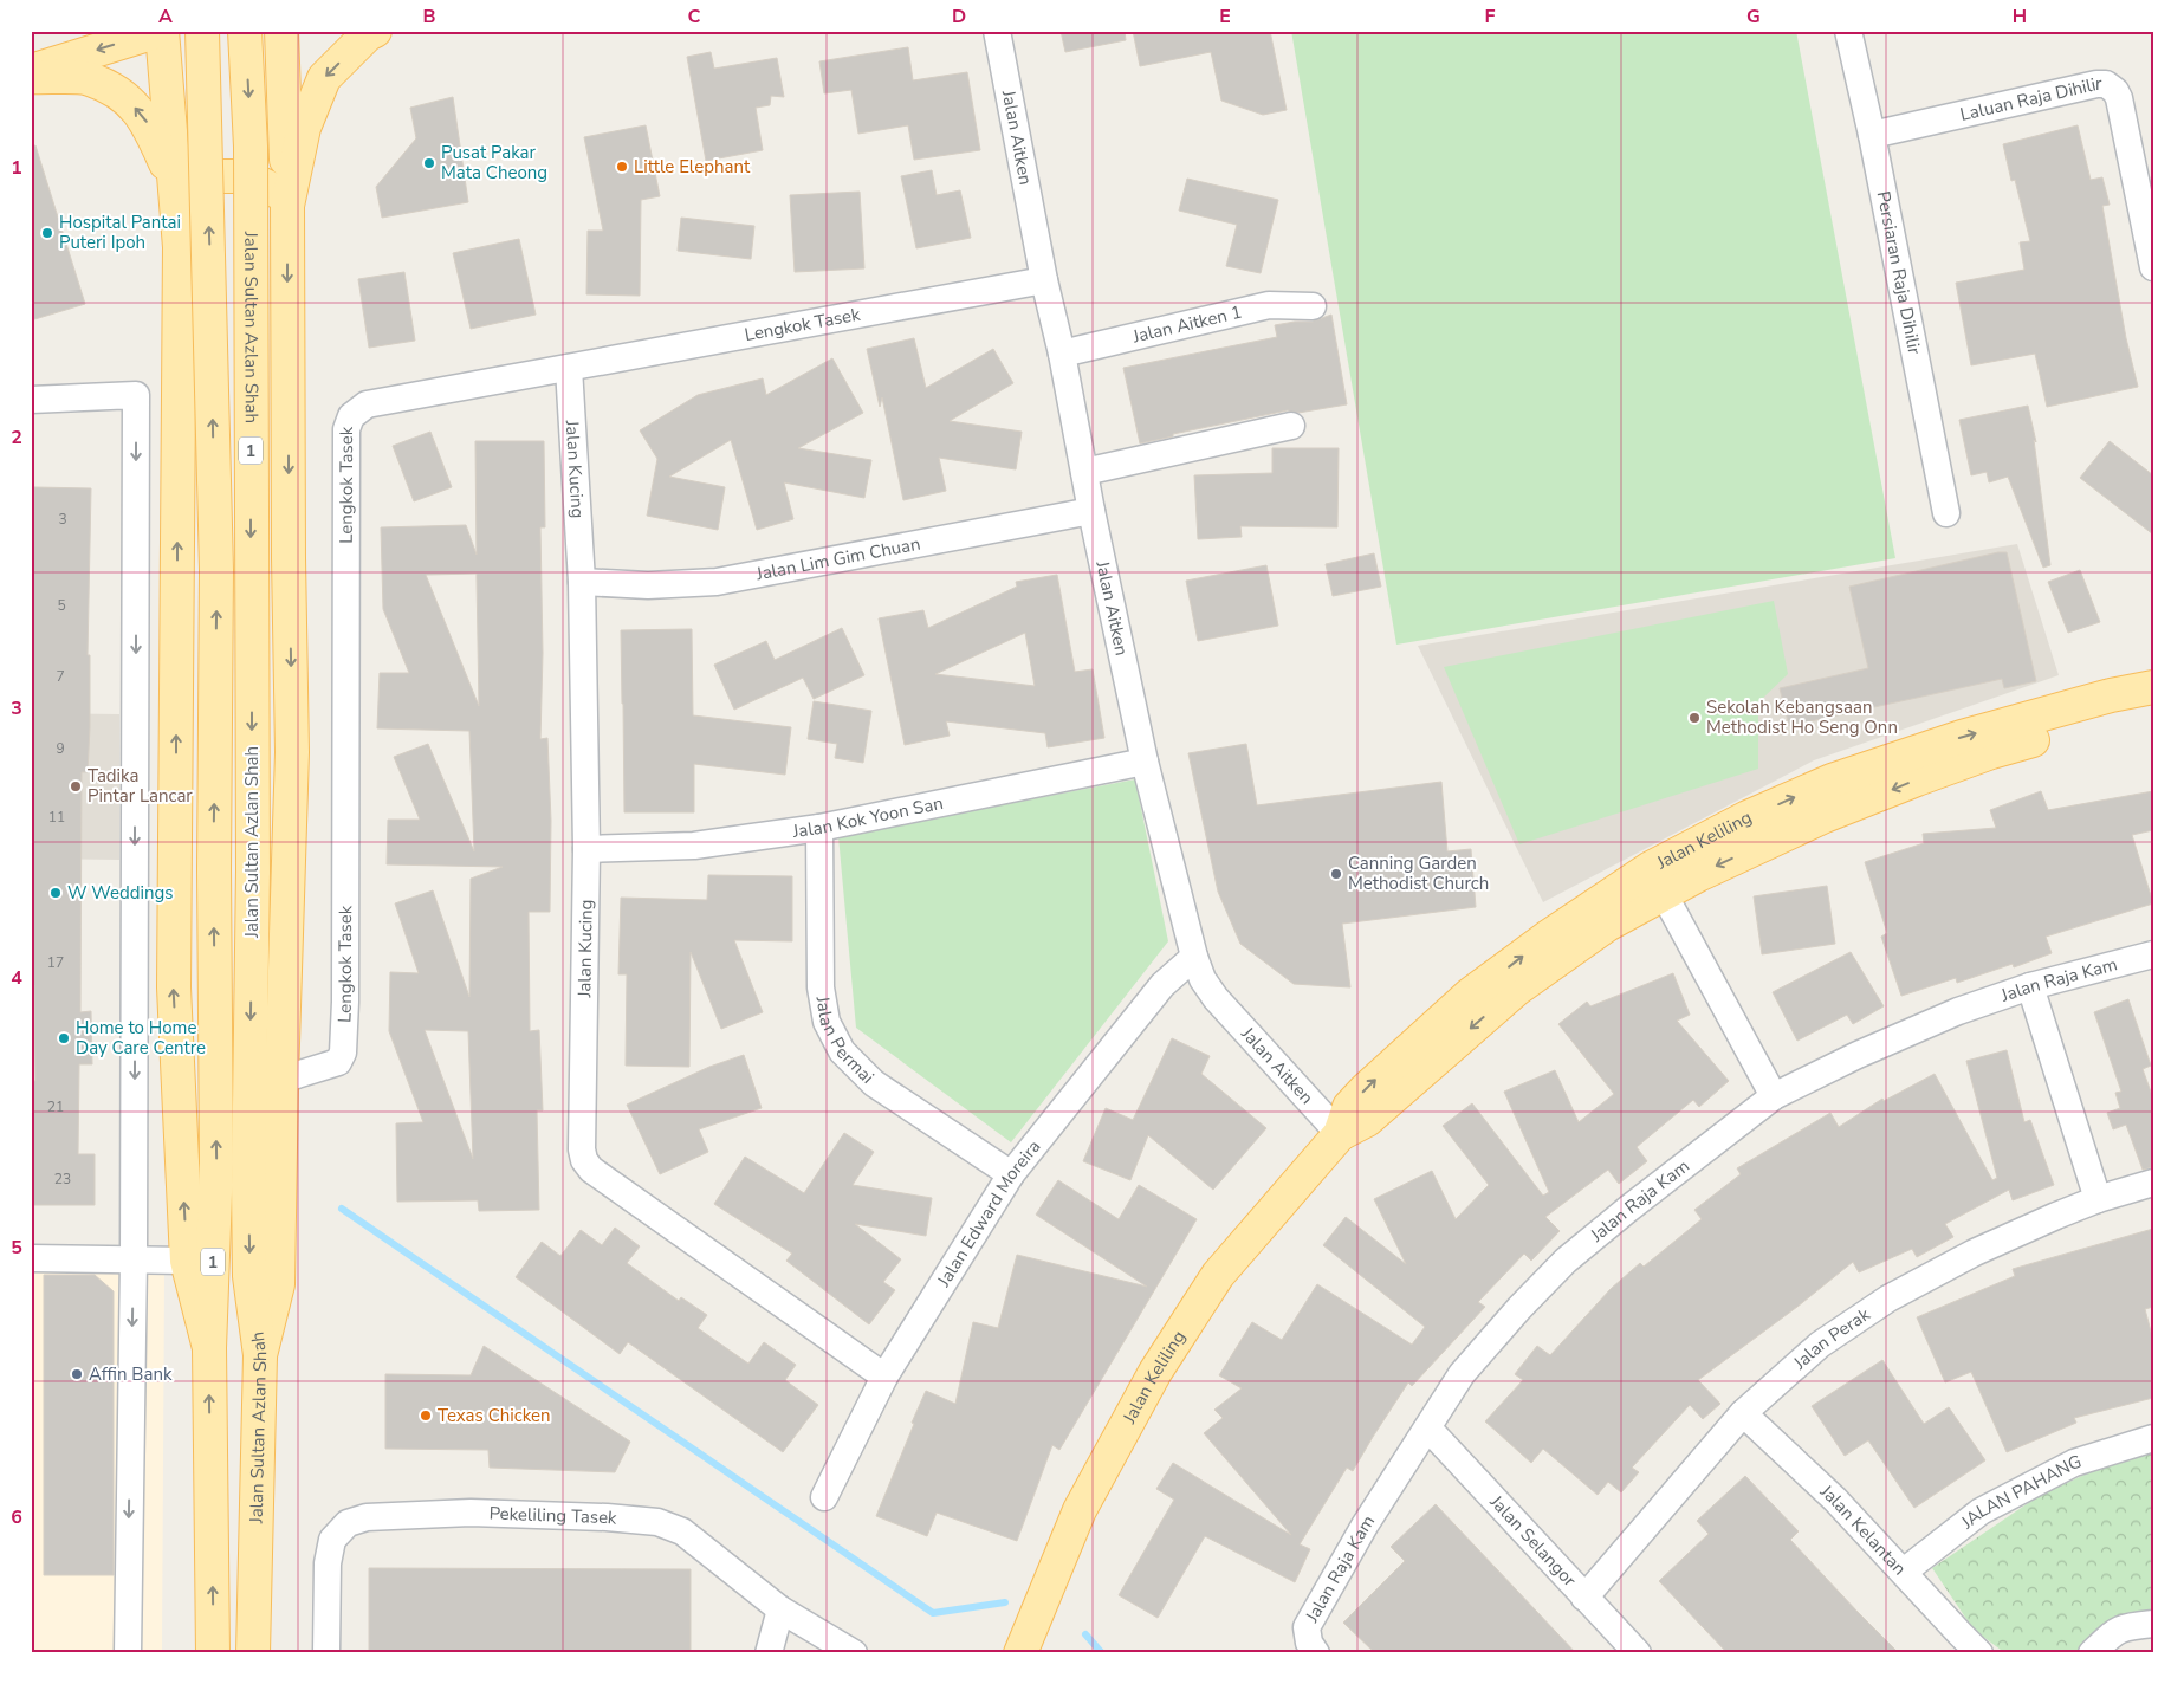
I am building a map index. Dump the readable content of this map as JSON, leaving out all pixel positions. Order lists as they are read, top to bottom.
{
  "streets": {
    "main road": ["Jalan Sultan Azlan Shah", "1", "Jalan Keliling"],
    "street": [
      "Laluan Raja Dihilir",
      "Jalan Aitken",
      "Persiaran Raja Dihilir",
      "Jalan Aitken 1",
      "Lengkok Tasek",
      "Jalan Kucing",
      "Jalan Lim Gim Chuan",
      "Jalan Kok Yoon San",
      "Jalan Raja Kam",
      "Jalan Permai",
      "Jalan Edward Moreira",
      "Jalan Perak",
      "JALAN PAHANG",
      "Pekeliling Tasek",
      "Jalan Kelantan",
      "Jalan Selangor"
    ]
  },
  "crossings": [
    ["Laluan Raja Dihilir", "Persiaran Raja Dihilir"],
    ["Jalan Aitken", "Jalan Aitken 1"],
    ["Jalan Aitken", "Lengkok Tasek"],
    ["Jalan Aitken", "Jalan Lim Gim Chuan"],
    ["Jalan Aitken", "Jalan Kok Yoon San"],
    ["Jalan Aitken", "Jalan Keliling"],
    ["Jalan Aitken", "Jalan Edward Moreira"],
    ["Lengkok Tasek", "Jalan Kucing"],
    ["Jalan Kucing", "Jalan Lim Gim Chuan"],
    ["Jalan Kucing", "Jalan Kok Yoon San"],
    ["Jalan Kucing", "Jalan Edward Moreira"],
    ["Jalan Kok Yoon San", "Jalan Permai"],
    ["Jalan Raja Kam", "Jalan Selangor"],
    ["Jalan Permai", "Jalan Edward Moreira"],
    ["Jalan Perak", "Jalan Kelantan"],
    ["Jalan Perak", "Jalan Selangor"],
    ["JALAN PAHANG", "Jalan Kelantan"]
  ],
  "places": [
    "Pusat Pakar Mata Cheong",
    "Little Elephant",
    "Hospital Pantai Puteri Ipoh",
    "Sekolah Kebangsaan Methodist Ho Seng Onn",
    "Tadika Pintar Lancar",
    "Canning Garden Methodist Church",
    "W Weddings",
    "Home to Home Day Care Centre",
    "Affin Bank",
    "Texas Chicken"
  ],
  "house_numbers": [
    "3",
    "5",
    "7",
    "9",
    "11",
    "17",
    "21",
    "23"
  ],
  "grid": {
    "columns": [
      "A",
      "B",
      "C",
      "D",
      "E",
      "F",
      "G",
      "H"
    ],
    "rows": [
      "1",
      "2",
      "3",
      "4",
      "5",
      "6"
    ]
  }
}
